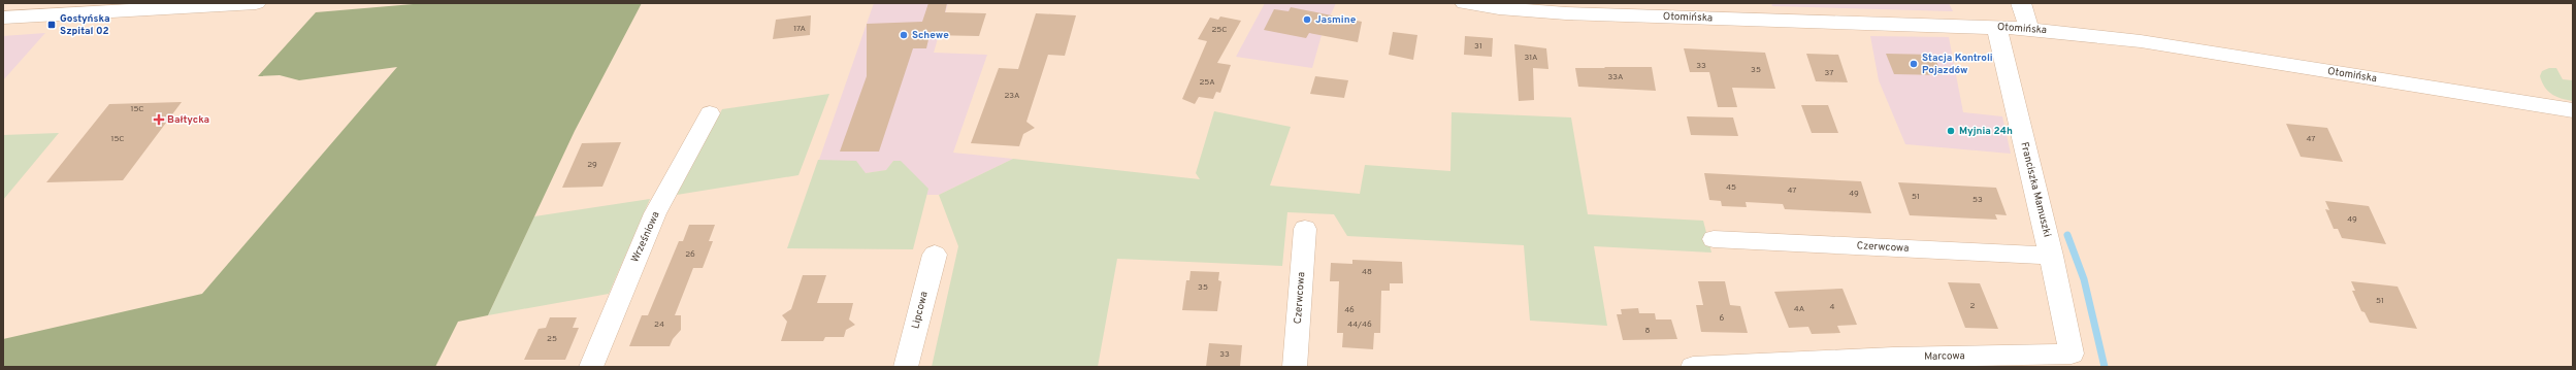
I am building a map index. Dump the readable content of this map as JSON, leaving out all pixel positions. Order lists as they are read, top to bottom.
{
  "streets": {
    "street": [
      "Otomińska",
      "Franciszka Mamuszki",
      "Wrześniowa",
      "Czerwcowa",
      "Lipcowa",
      "Marcowa"
    ]
  },
  "crossings": [
    ["Otomińska", "Franciszka Mamuszki"],
    ["Franciszka Mamuszki", "Czerwcowa"],
    ["Franciszka Mamuszki", "Marcowa"]
  ],
  "places": {
    "other": [
      "Jasmine",
      "Schewe",
      "Stacja Kontroli Pojazdów",
      "Myjnia 24h"
    ],
    "transit": ["Gostyńska Szpital 02"],
    "health": ["Bałtycka"]
  },
  "house_numbers": [
    "17A",
    "25C",
    "31",
    "31A",
    "33",
    "35",
    "37",
    "33A",
    "25A",
    "23A",
    "15C",
    "15C",
    "47",
    "29",
    "45",
    "47",
    "49",
    "51",
    "53",
    "49",
    "26",
    "48",
    "35",
    "51",
    "2",
    "4",
    "4A",
    "46",
    "6",
    "24",
    "44/46",
    "8",
    "25",
    "33"
  ]
}
